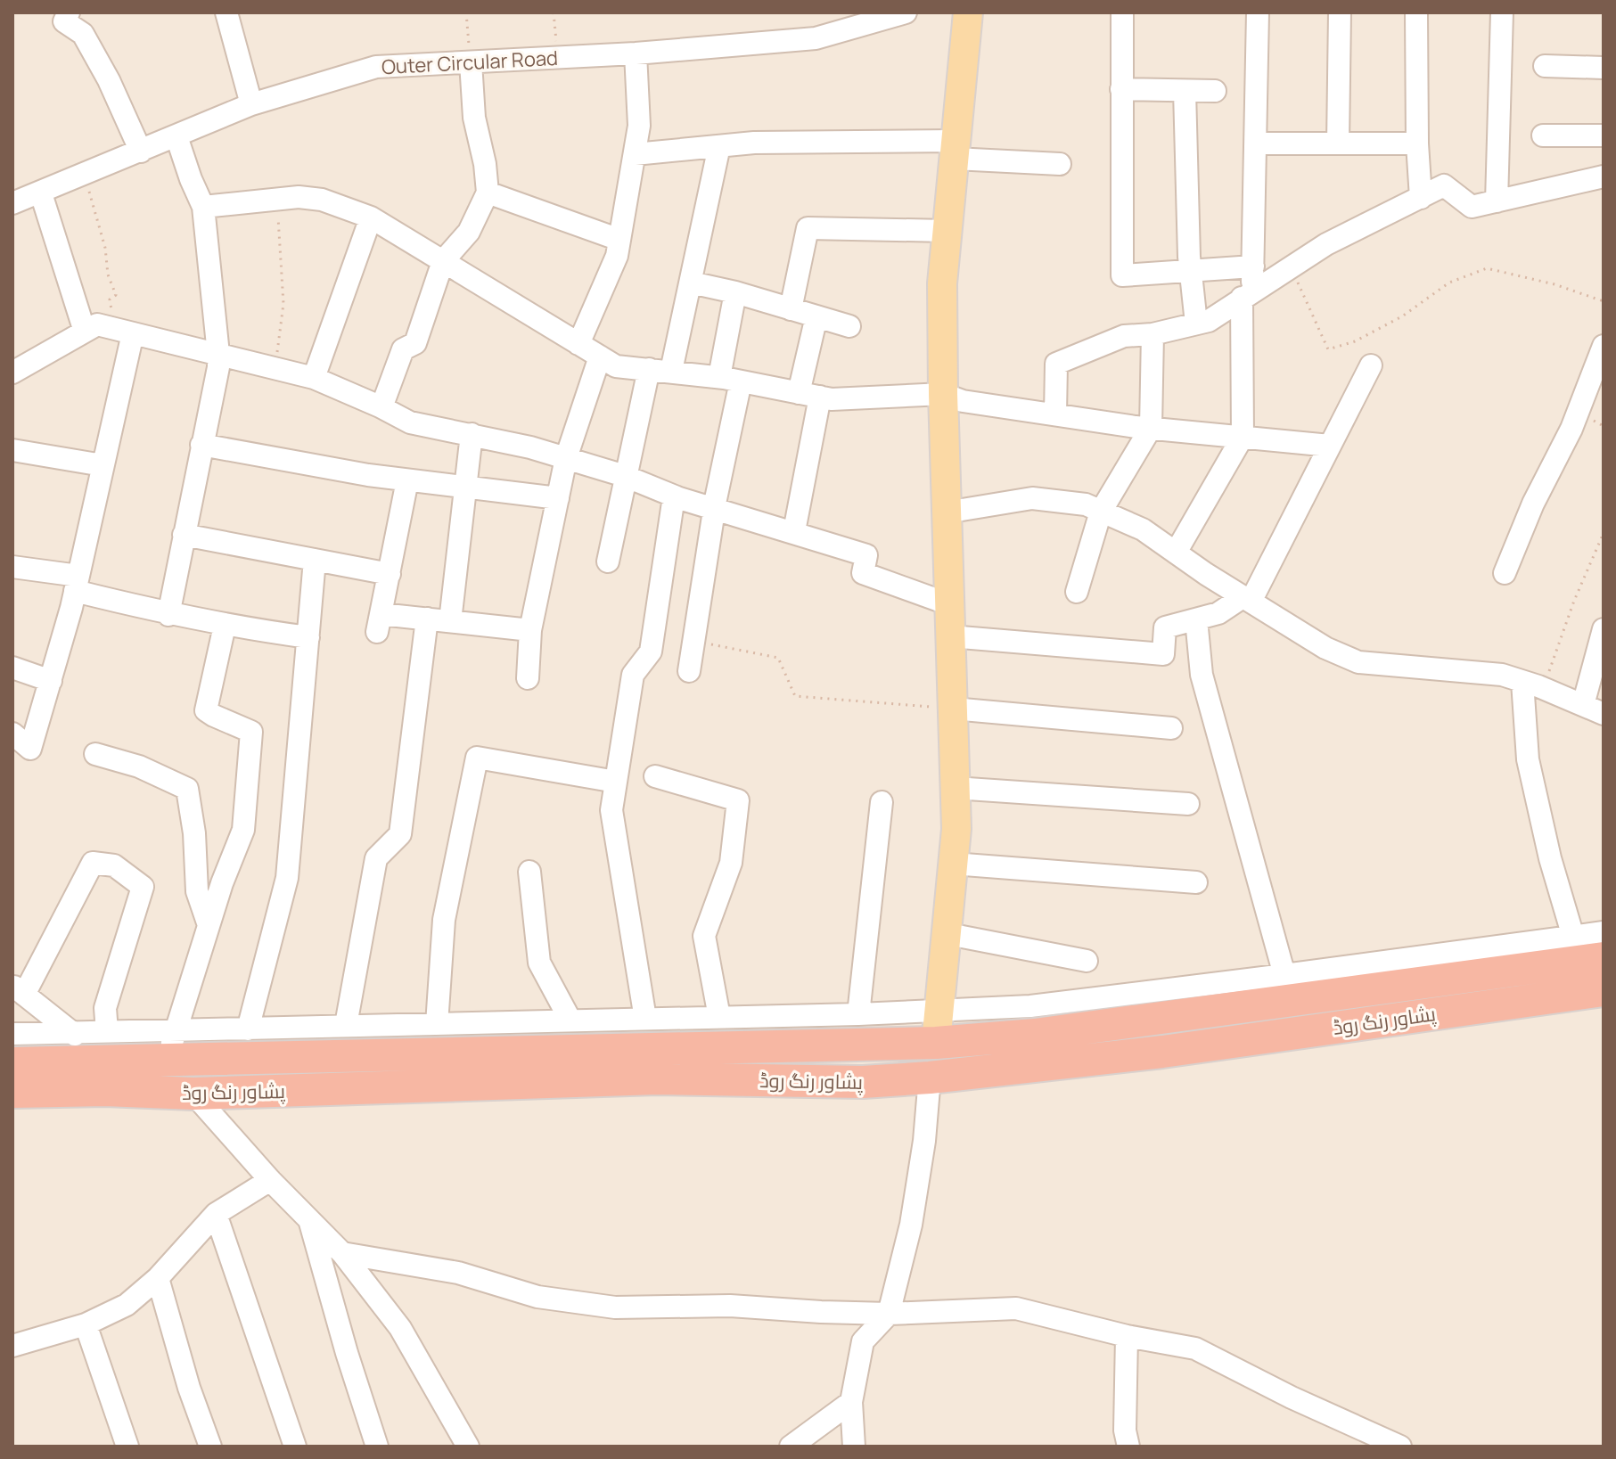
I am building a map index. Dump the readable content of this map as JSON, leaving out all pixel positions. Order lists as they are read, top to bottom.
{
  "streets": {
    "highway": ["پشاور رنگ روڈ"],
    "street": ["Outer Circular Road"]
  }
}
